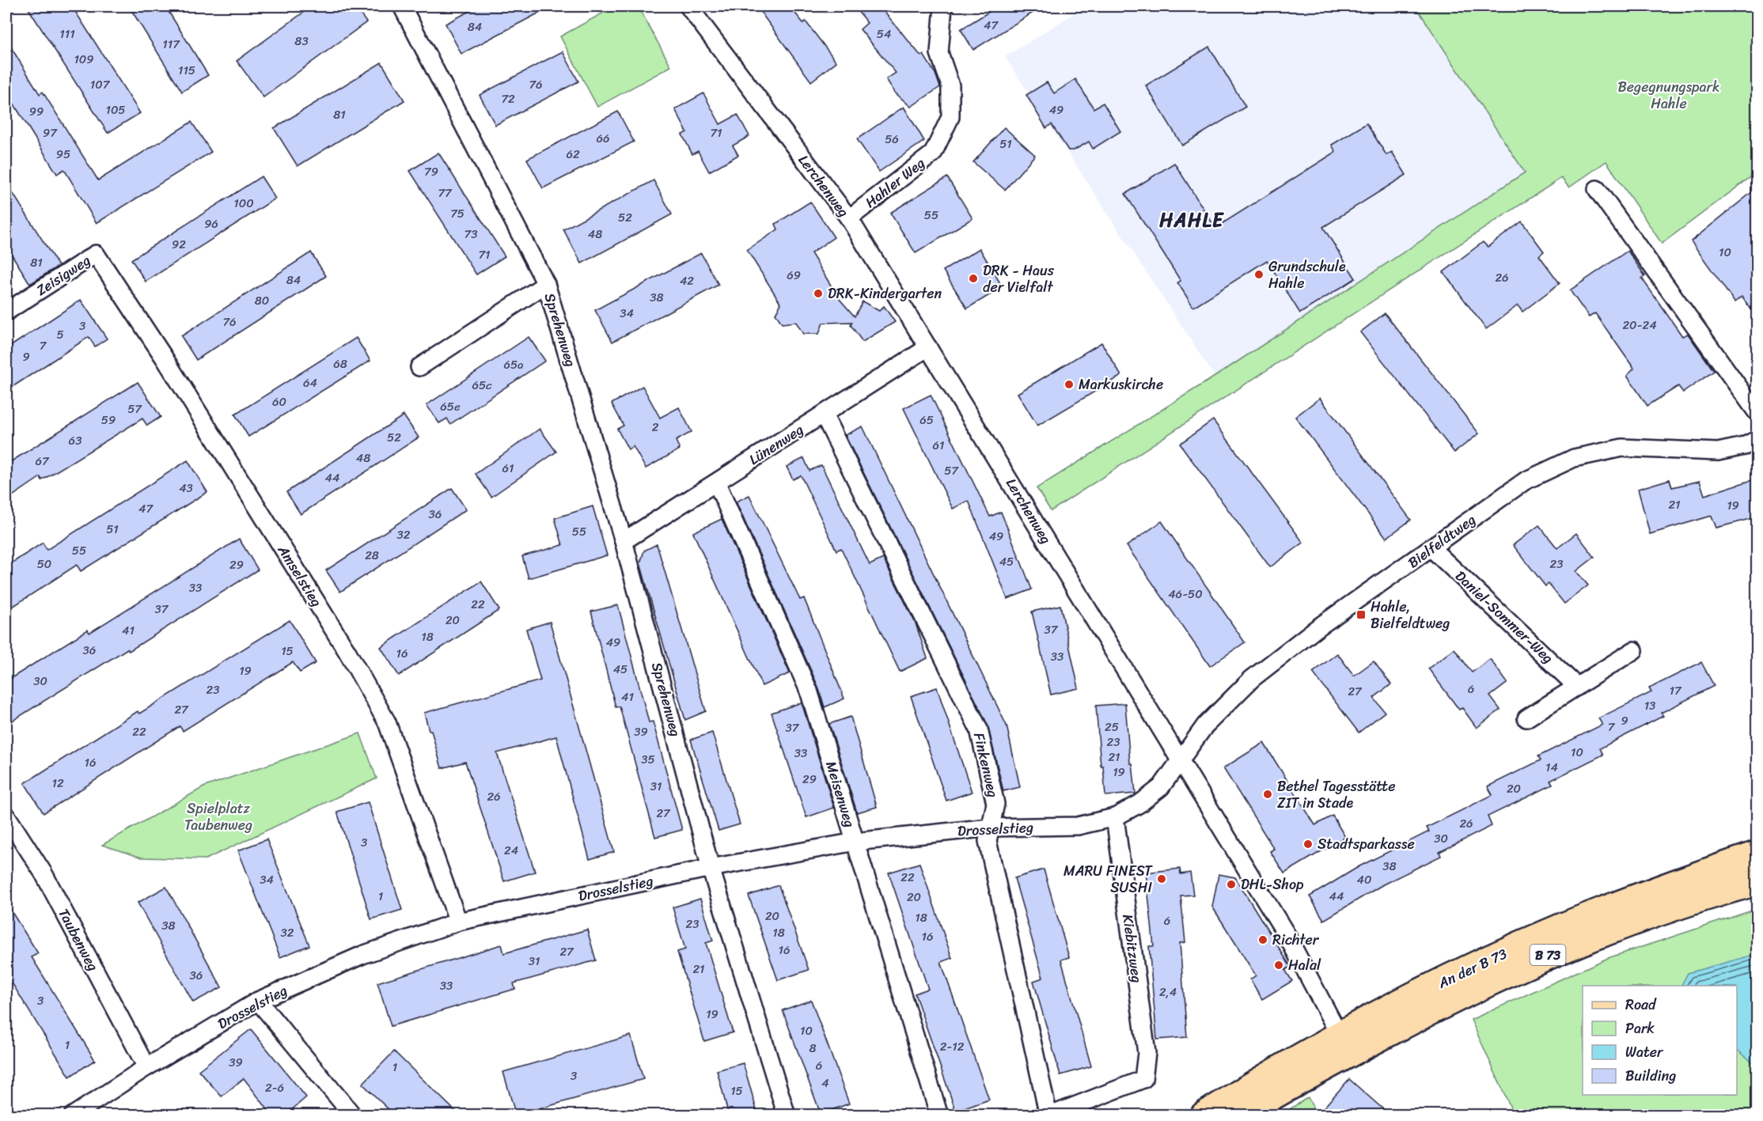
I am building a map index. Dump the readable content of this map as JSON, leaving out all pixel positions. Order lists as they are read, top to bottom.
{
  "streets": {
    "main road": ["B 73", "An der B 73"],
    "street": [
      "Hahler Weg",
      "Lerchenweg",
      "Zeisigweg",
      "Sprehenweg",
      "Lünenweg",
      "Bielfeldtweg",
      "Amselstieg",
      "Daniel-Sommer-Weg",
      "Finkenweg",
      "Meisenweg",
      "Drosselstieg",
      "Taubenweg",
      "Kiebitzweg"
    ]
  },
  "crossings": [
    ["Hahler Weg", "Lerchenweg"],
    ["Lerchenweg", "Lünenweg"],
    ["Lerchenweg", "Bielfeldtweg"],
    ["Lerchenweg", "Drosselstieg"],
    ["Lerchenweg", "An der B 73"],
    ["Zeisigweg", "Amselstieg"],
    ["Sprehenweg", "Lünenweg"],
    ["Sprehenweg", "Drosselstieg"],
    ["Lünenweg", "Finkenweg"],
    ["Lünenweg", "Meisenweg"],
    ["Bielfeldtweg", "Daniel-Sommer-Weg"],
    ["Bielfeldtweg", "Drosselstieg"],
    ["Amselstieg", "Drosselstieg"],
    ["Finkenweg", "Drosselstieg"],
    ["Finkenweg", "Kiebitzweg"],
    ["Meisenweg", "Drosselstieg"],
    ["Drosselstieg", "Taubenweg"],
    ["Drosselstieg", "Kiebitzweg"]
  ],
  "districts": ["HAHLE"],
  "parks": ["Begegnungspark Hahle", "Spielplatz Taubenweg"],
  "places": {
    "other": [
      "Grundschule Hahle",
      "DRK - Haus der Vielfalt",
      "DRK-Kindergarten",
      "Markuskirche",
      "Bethel Tagesstätte ZIT in Stade",
      "Stadtsparkasse",
      "MARU FINEST SUSHI",
      "DHL-Shop",
      "Richter",
      "Halal"
    ],
    "transit": ["Hahle, Bielfeldtweg"]
  },
  "house_numbers": [
    "47",
    "84",
    "111",
    "54",
    "83",
    "117",
    "109",
    "115",
    "107",
    "76",
    "72",
    "105",
    "49",
    "99",
    "81",
    "97",
    "71",
    "66",
    "56",
    "51",
    "95",
    "62",
    "79",
    "77",
    "100",
    "75",
    "55",
    "52",
    "96",
    "73",
    "48",
    "92",
    "10",
    "71",
    "81",
    "69",
    "26",
    "84",
    "42",
    "38",
    "80",
    "34",
    "76",
    "20-24",
    "3",
    "5",
    "7",
    "9",
    "68",
    "65a",
    "64",
    "65c",
    "60",
    "65e",
    "57",
    "59",
    "65",
    "2",
    "52",
    "63",
    "61",
    "48",
    "67",
    "61",
    "57",
    "44",
    "43",
    "21",
    "19",
    "47",
    "36",
    "51",
    "55",
    "32",
    "49",
    "55",
    "28",
    "45",
    "50",
    "23",
    "29",
    "33",
    "46-50",
    "22",
    "37",
    "20",
    "37",
    "41",
    "18",
    "49",
    "36",
    "15",
    "16",
    "33",
    "45",
    "19",
    "30",
    "6",
    "23",
    "17",
    "27",
    "41",
    "13",
    "27",
    "9",
    "25",
    "7",
    "37",
    "22",
    "39",
    "23",
    "10",
    "33",
    "21",
    "35",
    "16",
    "14",
    "19",
    "29",
    "12",
    "31",
    "20",
    "26",
    "27",
    "26",
    "30",
    "3",
    "24",
    "38",
    "22",
    "34",
    "40",
    "1",
    "44",
    "20",
    "20",
    "18",
    "6",
    "23",
    "38",
    "32",
    "18",
    "16",
    "16",
    "27",
    "31",
    "21",
    "36",
    "33",
    "2,4",
    "3",
    "19",
    "10",
    "1",
    "2-12",
    "8",
    "39",
    "6",
    "1",
    "3",
    "4",
    "2-6",
    "15"
  ],
  "legend": [
    "Road",
    "Park",
    "Water",
    "Building"
  ]
}
